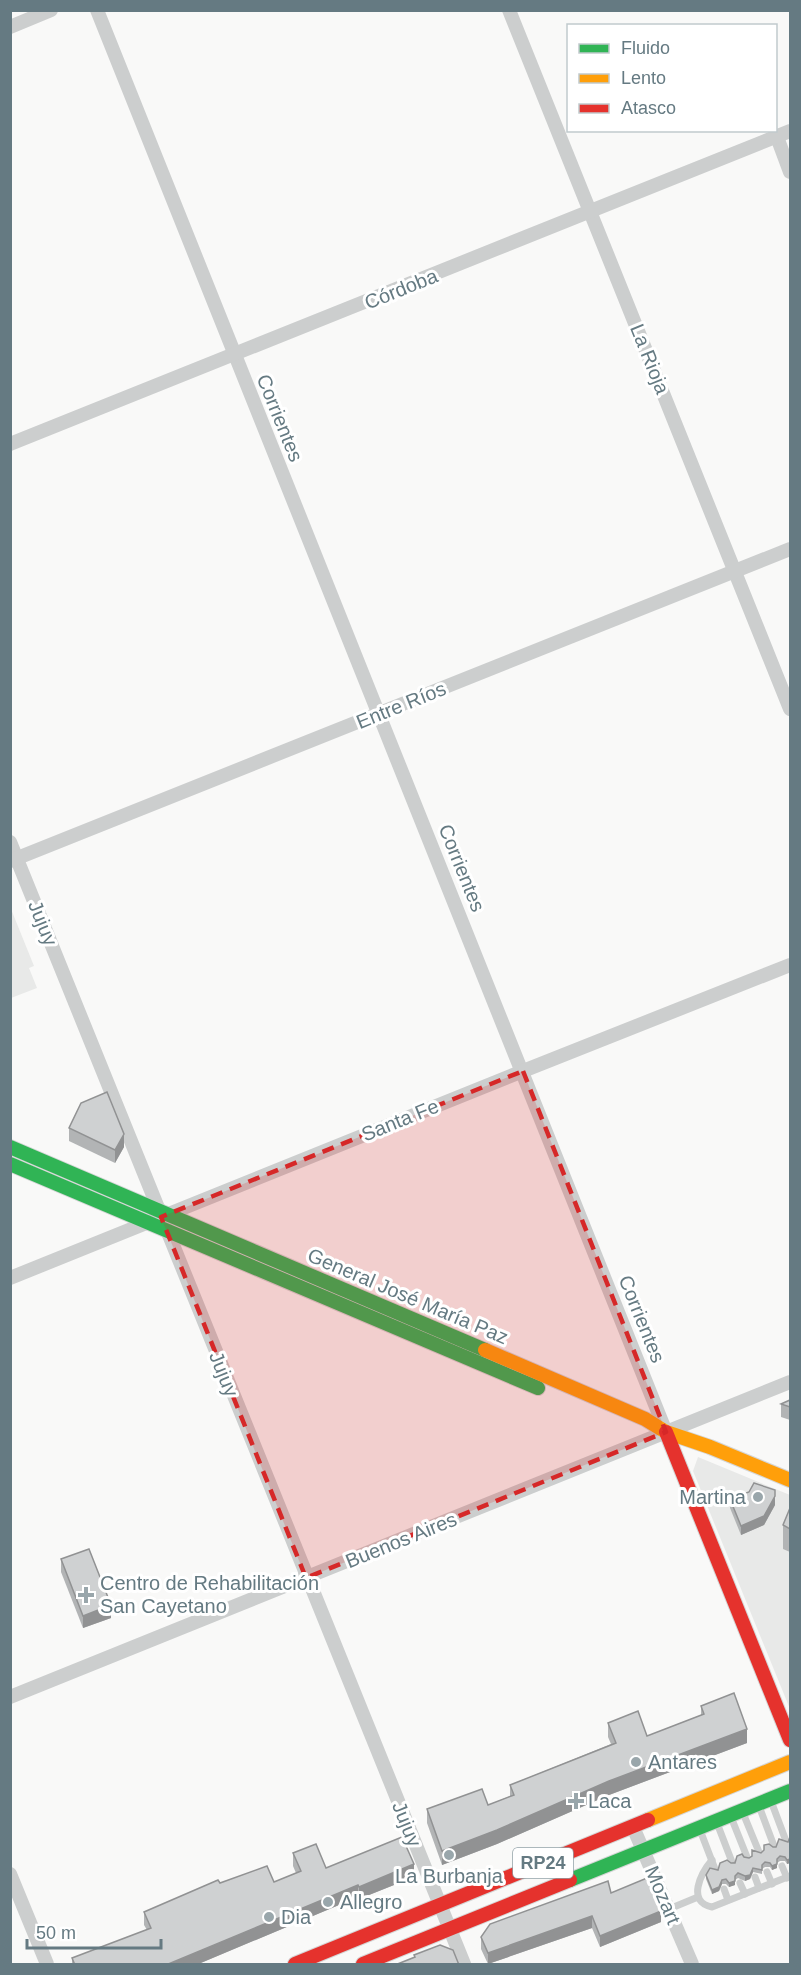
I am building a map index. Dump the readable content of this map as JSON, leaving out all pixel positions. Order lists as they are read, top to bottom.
{
  "streets": {
    "street": [
      "Córdoba",
      "La Rioja",
      "Corrientes",
      "Entre Ríos",
      "Jujuy",
      "Santa Fe",
      "General José María Paz",
      "Buenos Aires",
      "RP24",
      "Mozart"
    ]
  },
  "crossings": [
    ["Córdoba", "La Rioja"],
    ["Córdoba", "Corrientes"],
    ["La Rioja", "Entre Ríos"],
    ["Corrientes", "Entre Ríos"],
    ["Corrientes", "Santa Fe"],
    ["Corrientes", "General José María Paz"],
    ["Corrientes", "Buenos Aires"],
    ["Entre Ríos", "Jujuy"],
    ["Jujuy", "Santa Fe"],
    ["Jujuy", "General José María Paz"],
    ["Jujuy", "Buenos Aires"],
    ["Jujuy", "RP24"],
    ["Santa Fe", "General José María Paz"],
    ["General José María Paz", "Buenos Aires"],
    ["RP24", "Mozart"]
  ],
  "places": {
    "other": [
      "Martina",
      "Antares",
      "La Burbanja",
      "Allegro",
      "Dia"
    ],
    "health": ["Centro de Rehabilitación San Cayetano", "Laca"]
  },
  "legend": ["Fluido", "Lento", "Atasco"],
  "scale_bar": "50 m"
}
